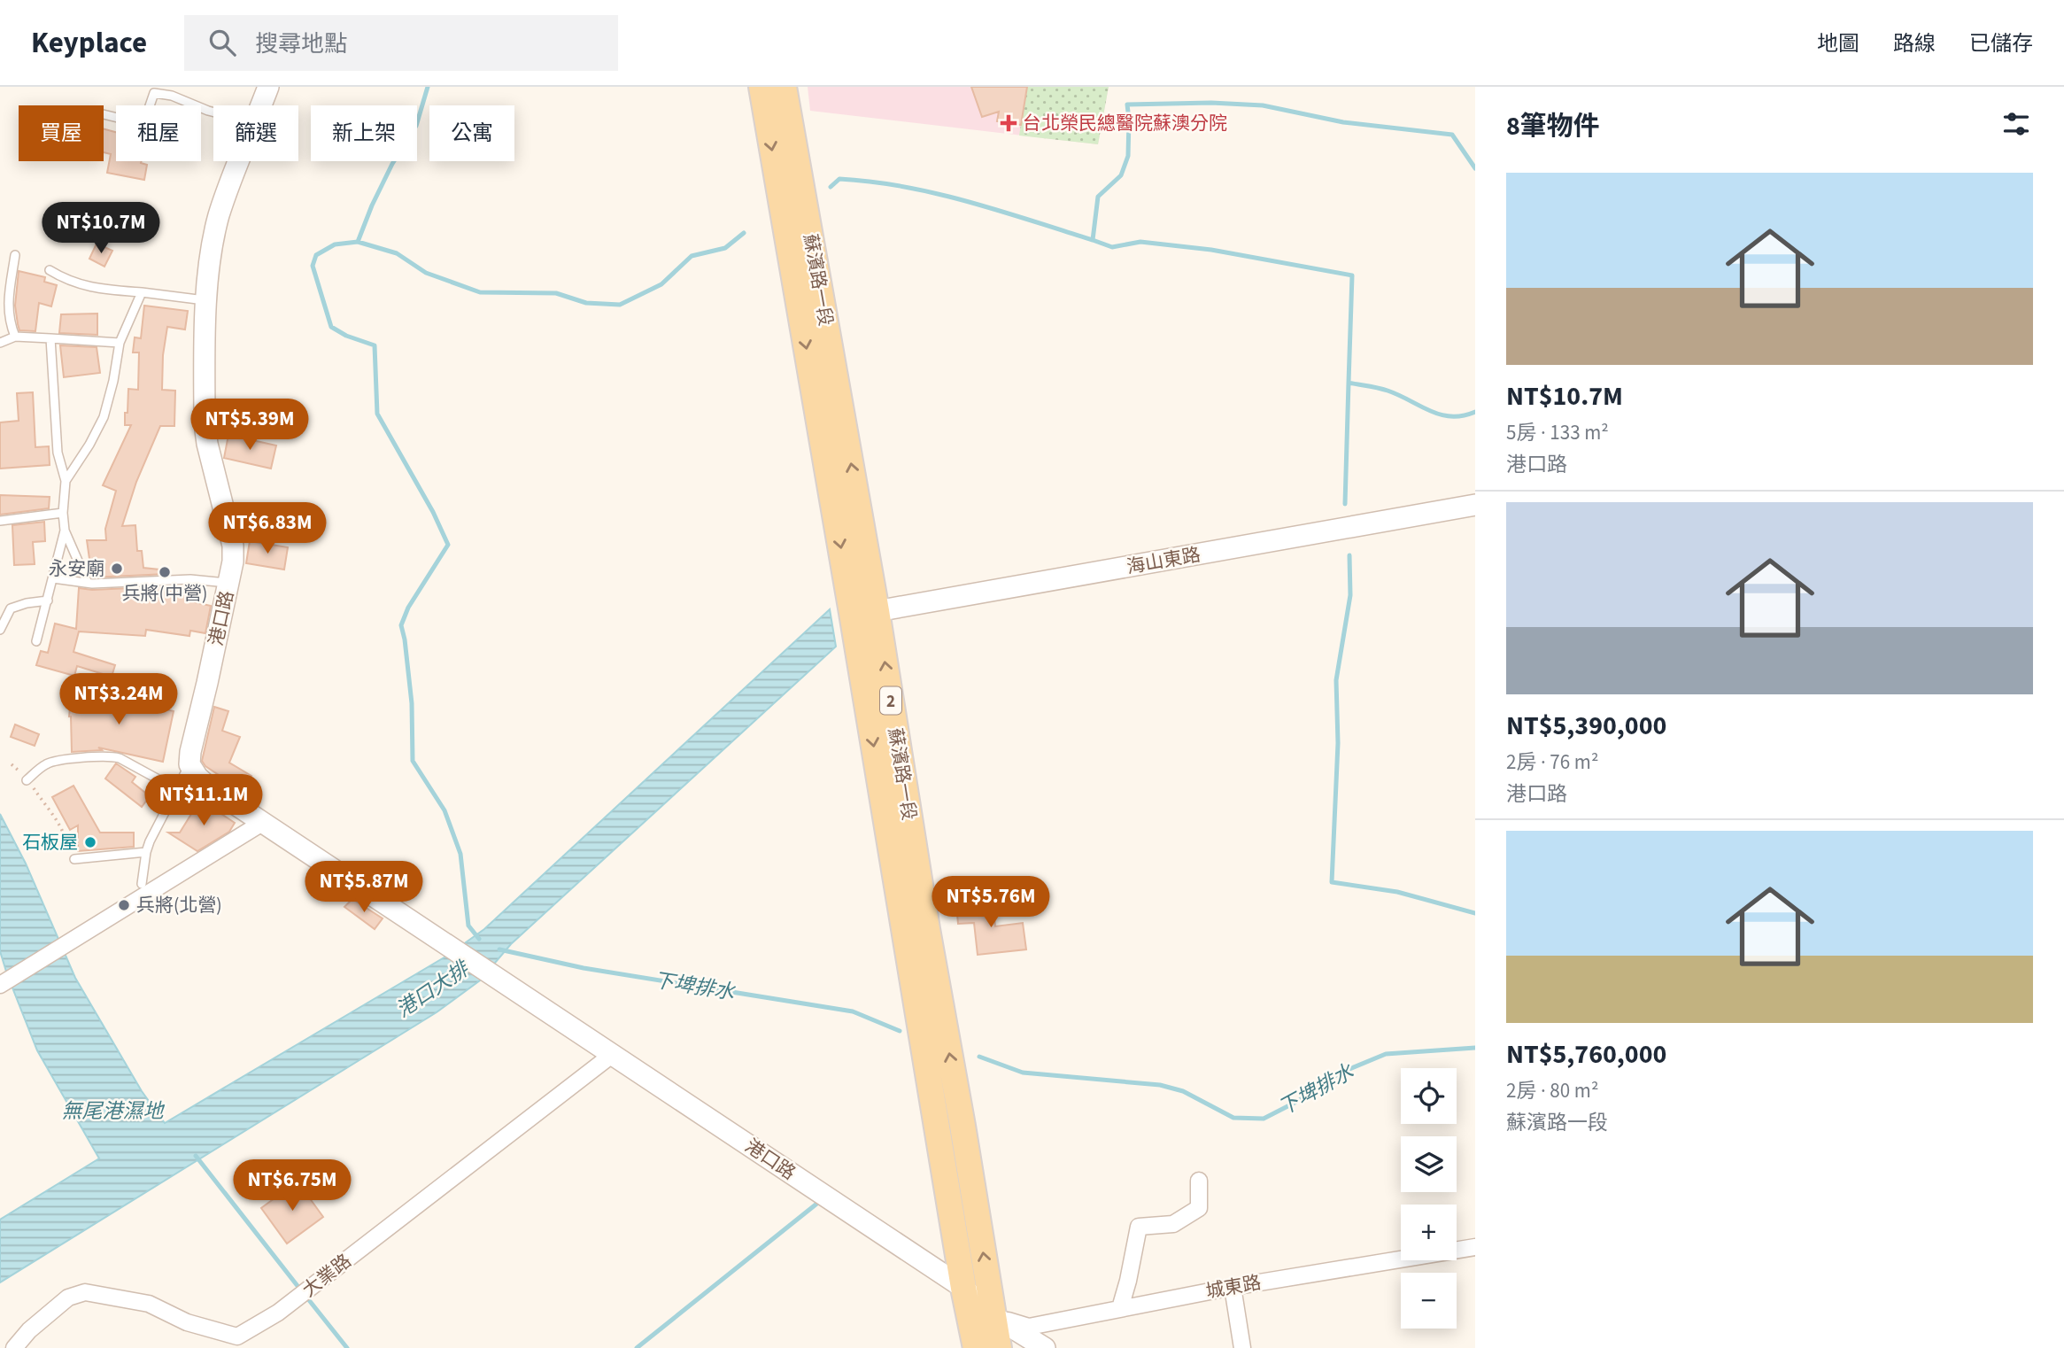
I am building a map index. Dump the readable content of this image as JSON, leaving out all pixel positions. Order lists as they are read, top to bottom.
{
  "streets": {
    "main road": ["蘇濱路一段", "2"],
    "street": [
      "海山東路",
      "港口路",
      "大業路",
      "城東路"
    ]
  },
  "crossings": [
    ["蘇濱路一段", "海山東路"],
    ["蘇濱路一段", "港口路"],
    ["蘇濱路一段", "2"],
    ["蘇濱路一段", "城東路"],
    ["港口路", "2"],
    ["港口路", "大業路"],
    ["港口路", "城東路"],
    ["2", "城東路"]
  ],
  "water": ["下埤排水", "港口大排", "無尾港濕地"],
  "places": {
    "health": ["台北榮民總醫院蘇澳分院"],
    "other": [
      "永安廟",
      "兵將(中營)",
      "石板屋",
      "兵將(北營)"
    ]
  },
  "page": {
    "header": "Keyplace",
    "search": "搜尋地點",
    "nav": ["地圖", "路線", "已儲存"],
    "heading": "8筆物件",
    "chip": [
      "買屋",
      "租屋",
      "篩選",
      "新上架",
      "公寓"
    ],
    "list": [
      {
        "name": "NT$10.7M",
        "note": "5房 · 133 m² · 港口路"
      },
      {
        "name": "NT$5,390,000",
        "note": "2房 · 76 m² · 港口路"
      },
      {
        "name": "NT$5,760,000",
        "note": "2房 · 80 m² · 蘇濱路一段"
      }
    ],
    "price": [
      "NT$10.7M",
      "NT$5.39M",
      "NT$6.83M",
      "NT$3.24M",
      "NT$11.1M",
      "NT$5.87M",
      "NT$5.76M",
      "NT$6.75M"
    ],
    "map_buttons": ["+", "−"]
  }
}
